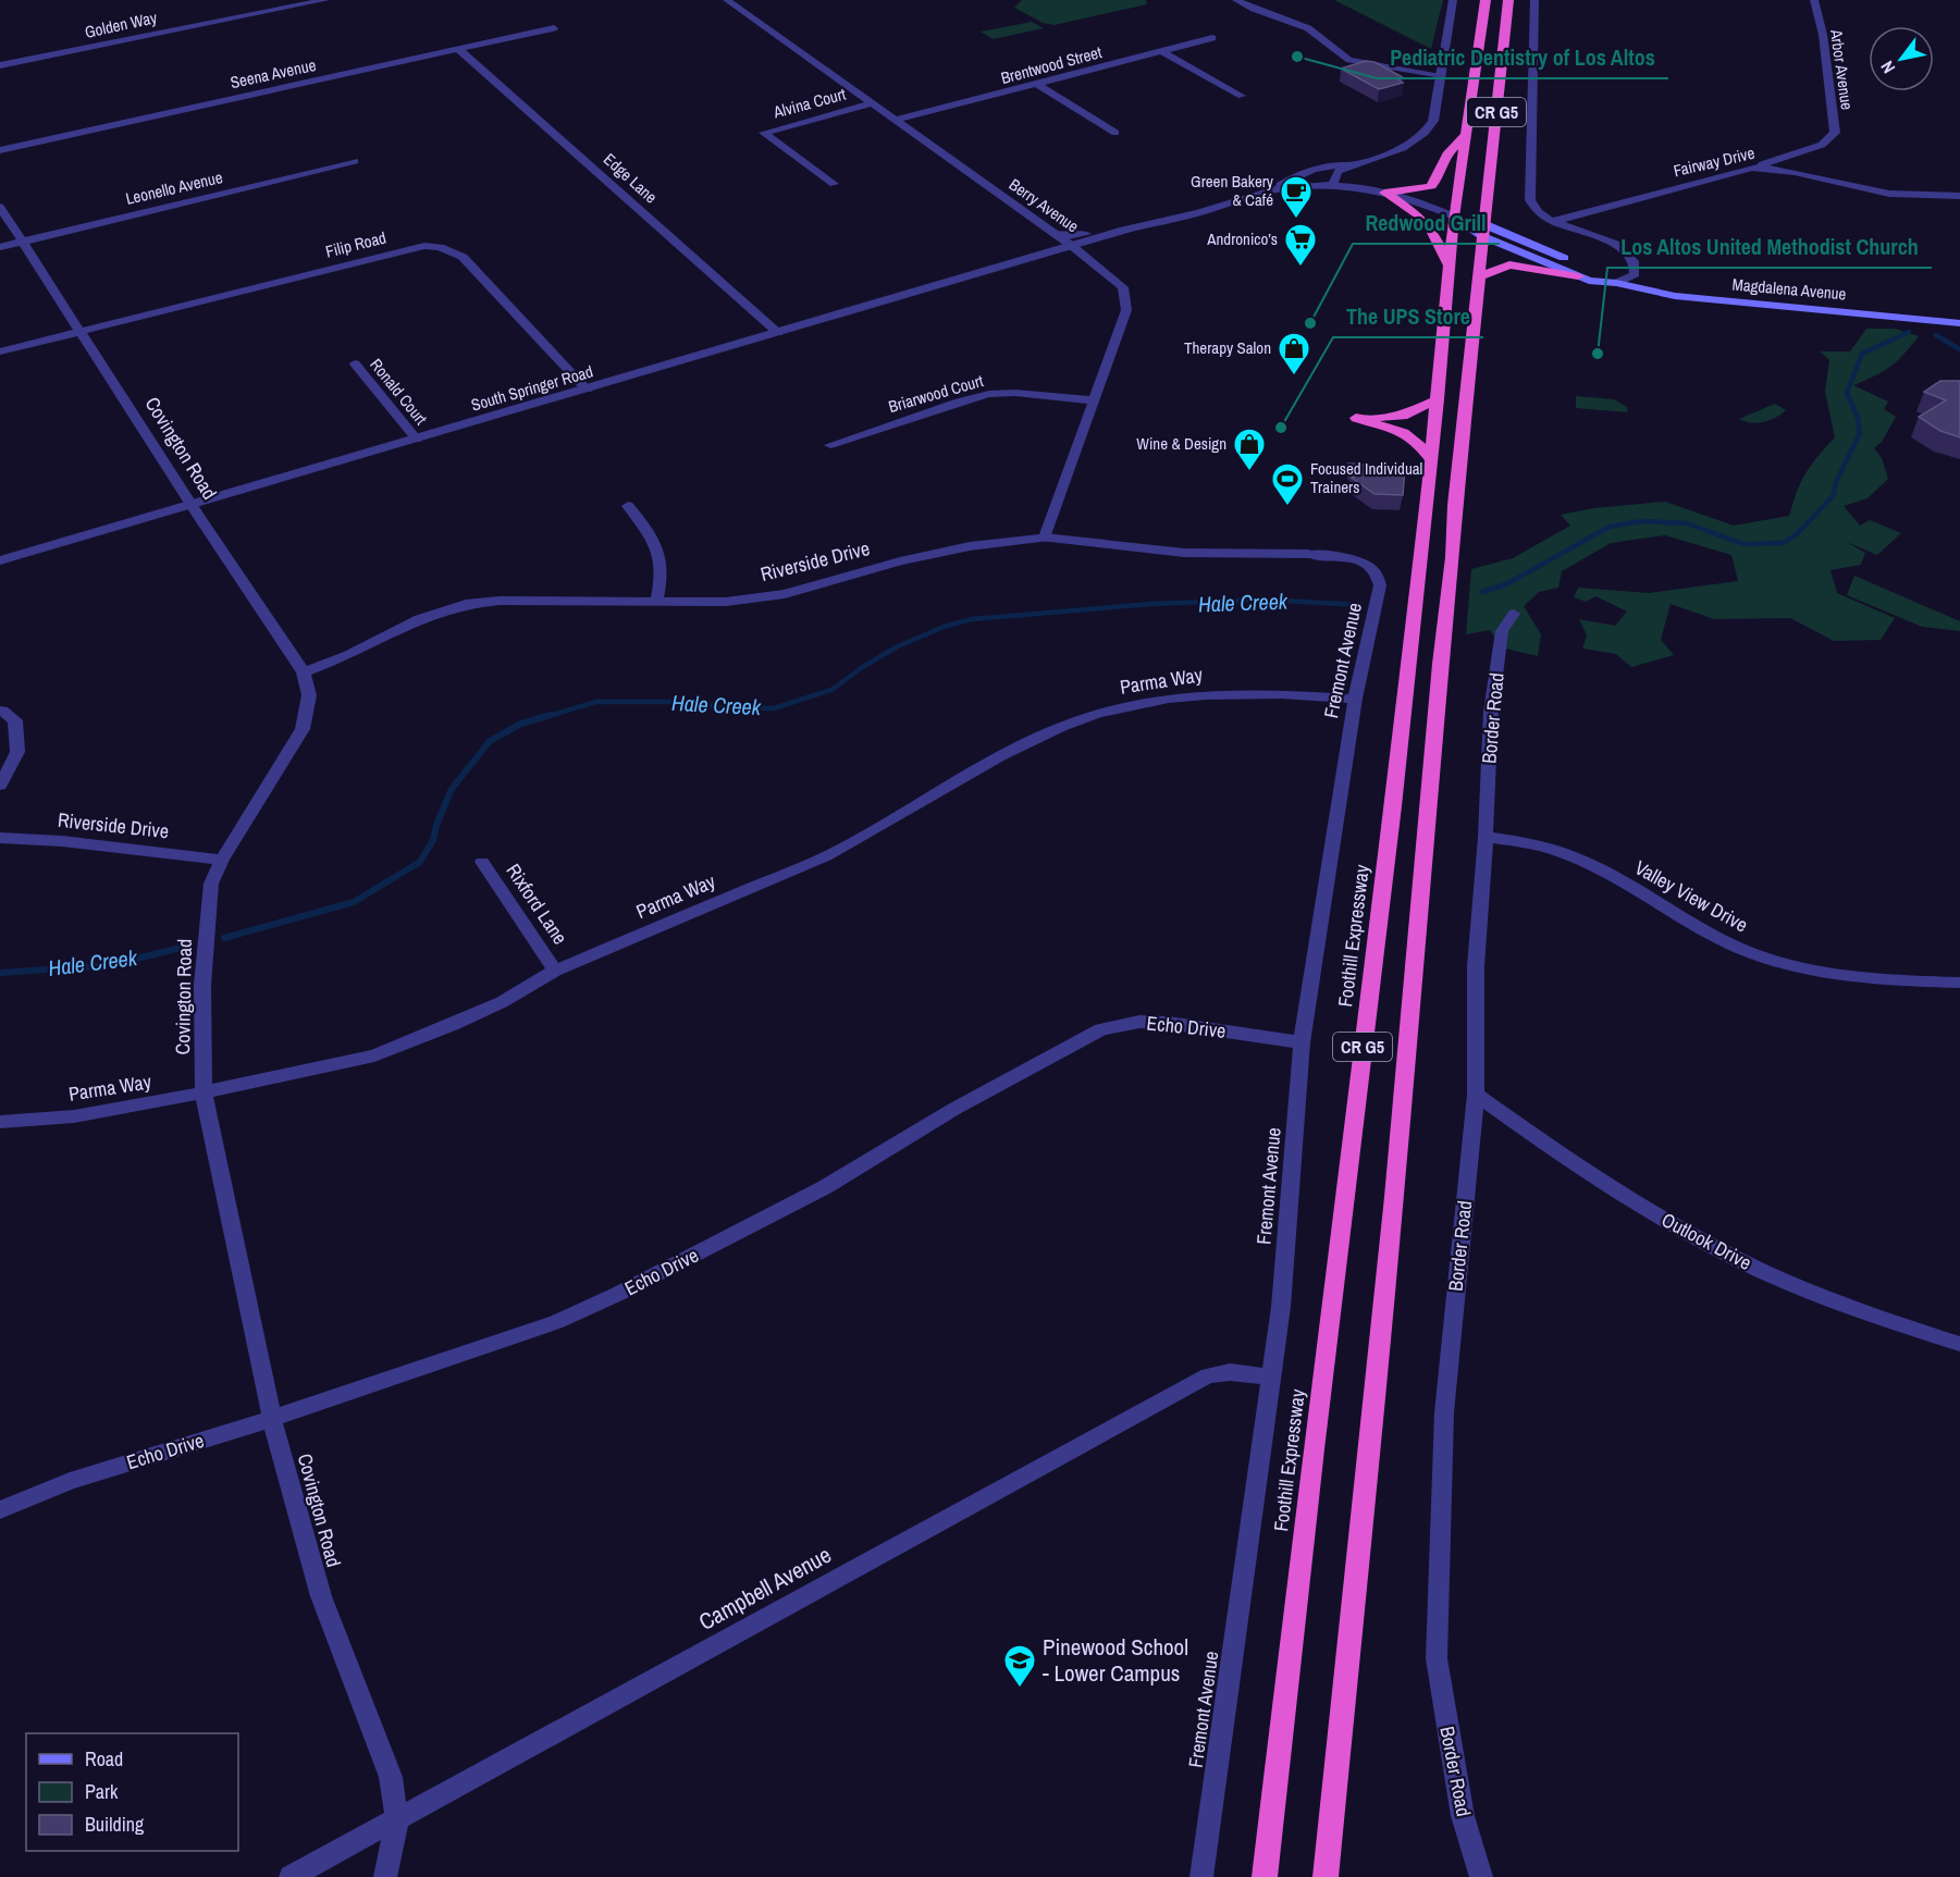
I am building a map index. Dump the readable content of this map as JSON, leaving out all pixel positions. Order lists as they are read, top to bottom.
{
  "streets": {
    "highway": ["CR G5", "Foothill Expressway"],
    "main road": ["Magdalena Avenue"],
    "street": [
      "Golden Way",
      "Brentwood Street",
      "Arbor Avenue",
      "Seena Avenue",
      "Alvina Court",
      "Fairway Drive",
      "Edge Lane",
      "Leonello Avenue",
      "Berry Avenue",
      "Filip Road",
      "South Springer Road",
      "Ronald Court",
      "Briarwood Court",
      "Covington Road",
      "Riverside Drive",
      "Fremont Avenue",
      "Parma Way",
      "Border Road",
      "Valley View Drive",
      "Rixford Lane",
      "Echo Drive",
      "Outlook Drive",
      "Campbell Avenue"
    ]
  },
  "crossings": [
    ["Brentwood Street", "Berry Avenue"],
    ["Arbor Avenue", "Fairway Drive"],
    ["Seena Avenue", "Edge Lane"],
    ["Alvina Court", "Berry Avenue"],
    ["CR G5", "Magdalena Avenue"],
    ["Edge Lane", "South Springer Road"],
    ["Leonello Avenue", "Covington Road"],
    ["Berry Avenue", "South Springer Road"],
    ["Berry Avenue", "Briarwood Court"],
    ["Berry Avenue", "Riverside Drive"],
    ["Filip Road", "South Springer Road"],
    ["Filip Road", "Covington Road"],
    ["Magdalena Avenue", "South Springer Road"],
    ["Magdalena Avenue", "Foothill Expressway"],
    ["South Springer Road", "Ronald Court"],
    ["South Springer Road", "Covington Road"],
    ["South Springer Road", "Foothill Expressway"],
    ["Covington Road", "Riverside Drive"],
    ["Covington Road", "Parma Way"],
    ["Covington Road", "Echo Drive"],
    ["Covington Road", "Campbell Avenue"],
    ["Riverside Drive", "Fremont Avenue"],
    ["Fremont Avenue", "Parma Way"],
    ["Fremont Avenue", "Echo Drive"],
    ["Fremont Avenue", "Campbell Avenue"],
    ["Parma Way", "Rixford Lane"],
    ["Border Road", "Valley View Drive"],
    ["Border Road", "Outlook Drive"]
  ],
  "water": ["Hale Creek"],
  "places": {
    "other": [
      "Pediatric Dentistry of Los Altos",
      "Redwood Grill",
      "Los Altos United Methodist Church",
      "The UPS Store"
    ],
    "cafe": ["Green Bakery & Café"],
    "supermarket": ["Andronico’s"],
    "shop": ["Therapy Salon", "Wine & Design"],
    "sports": ["Focused Individual Trainers"],
    "school or university": ["Pinewood School - Lower Campus"]
  },
  "legend": ["Road", "Park", "Building"],
  "north": "bottom left"
}
